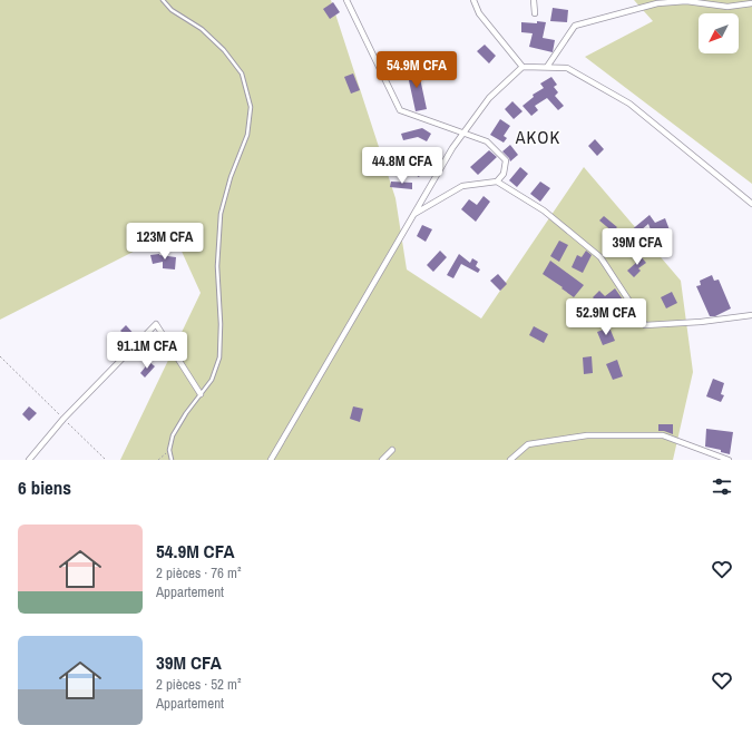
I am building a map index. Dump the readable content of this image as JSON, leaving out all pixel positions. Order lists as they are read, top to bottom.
{
  "districts": ["AKOK"],
  "north": "bottom left",
  "page": {
    "price": [
      "54.9M CFA",
      "44.8M CFA",
      "123M CFA",
      "39M CFA",
      "52.9M CFA",
      "91.1M CFA"
    ],
    "heading": "6 biens",
    "list": [
      {
        "name": "54.9M CFA",
        "note": "2 pièces · 76 m² · Appartement"
      },
      {
        "name": "39M CFA",
        "note": "2 pièces · 52 m² · Appartement"
      }
    ]
  }
}
